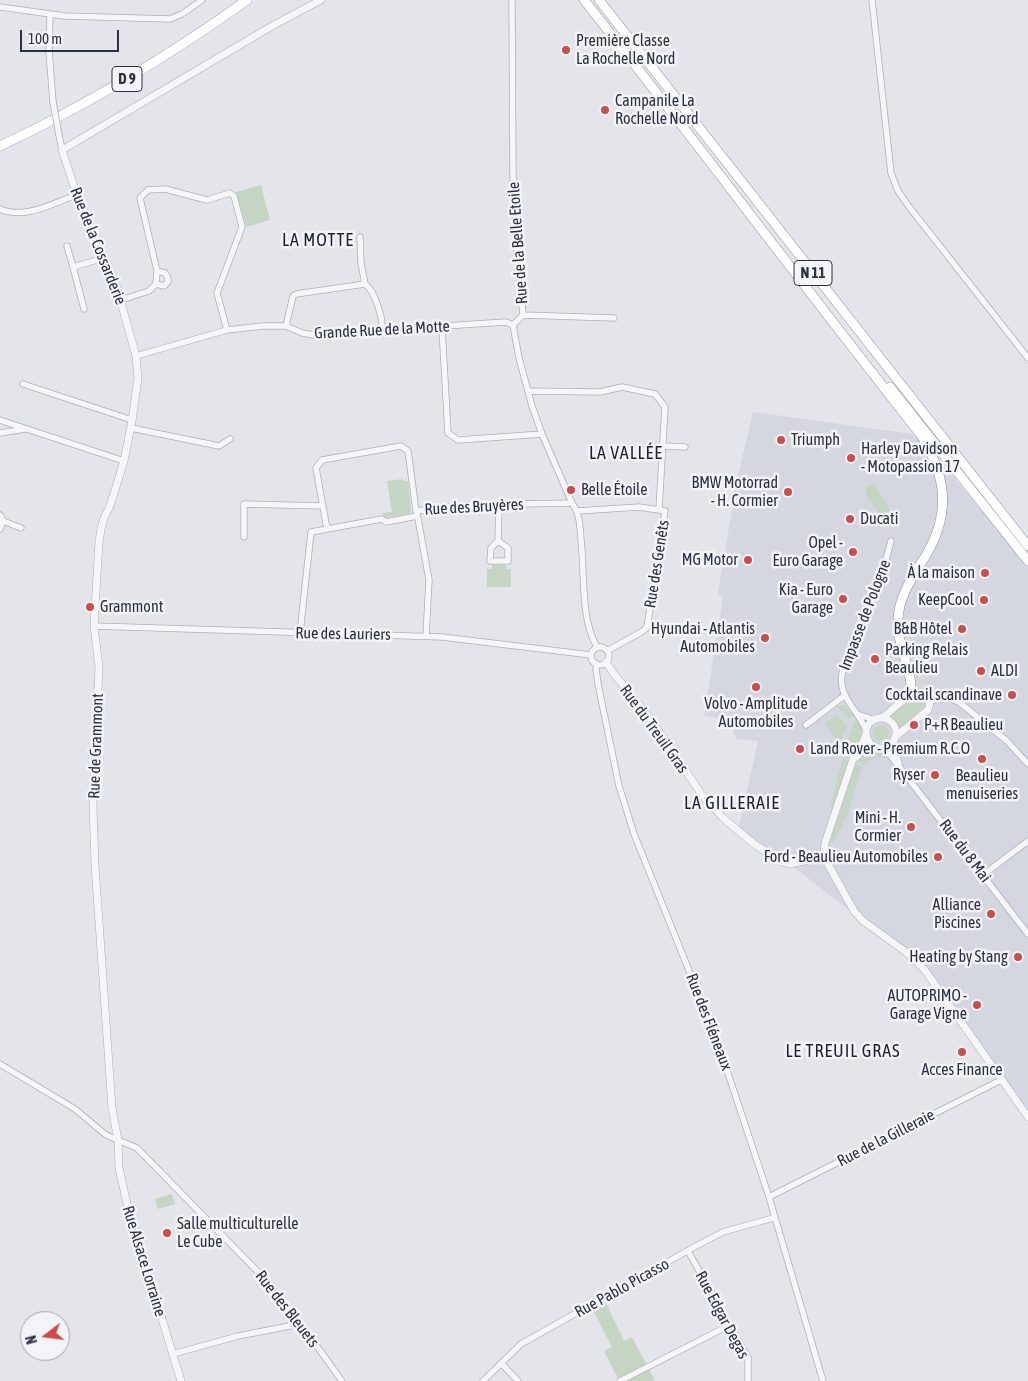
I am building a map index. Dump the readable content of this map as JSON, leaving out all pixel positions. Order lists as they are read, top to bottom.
{
  "streets": {
    "main road": ["D 9", "N 11"],
    "street": [
      "Rue de la Belle Etoile",
      "Rue de la Cossarderie",
      "Grande Rue de la Motte",
      "Rue des Bruyères",
      "Rue des Genêts",
      "Impasse de Pologne",
      "Rue des Lauriers",
      "Rue du Treuil Gras",
      "Rue de Grammont",
      "Rue du 8 Mai",
      "Rue des Fléneaux",
      "Rue de la Gilleraie",
      "Rue Alsace Lorraine",
      "Rue Pablo Picasso",
      "Rue des Bleuets",
      "Rue Edgar Degas"
    ]
  },
  "crossings": [
    ["Rue de la Belle Etoile", "Grande Rue de la Motte"],
    ["Rue de la Belle Etoile", "Rue des Bruyères"],
    ["Rue de la Belle Etoile", "Rue des Genêts"],
    ["Rue de la Cossarderie", "Grande Rue de la Motte"],
    ["Rue de la Cossarderie", "Rue de Grammont"],
    ["Grande Rue de la Motte", "Rue de Grammont"],
    ["Rue des Genêts", "Rue des Lauriers"],
    ["Rue des Genêts", "Rue du Treuil Gras"],
    ["Rue des Genêts", "Rue des Fléneaux"],
    ["Impasse de Pologne", "Rue du 8 Mai"],
    ["Rue des Lauriers", "Rue du Treuil Gras"],
    ["Rue des Lauriers", "Rue de Grammont"],
    ["Rue des Lauriers", "Rue des Fléneaux"],
    ["Rue du Treuil Gras", "Rue des Fléneaux"],
    ["Rue de Grammont", "Rue Alsace Lorraine"],
    ["Rue de Grammont", "Rue des Bleuets"],
    ["Rue des Fléneaux", "Rue de la Gilleraie"],
    ["Rue des Fléneaux", "Rue Pablo Picasso"],
    ["Rue Alsace Lorraine", "Rue des Bleuets"],
    ["Rue Pablo Picasso", "Rue Edgar Degas"]
  ],
  "districts": [
    "LA MOTTE",
    "LA VALLÉE",
    "LA GILLERAIE",
    "LE TREUIL GRAS"
  ],
  "places": [
    "Première Classe La Rochelle Nord",
    "Campanile La Rochelle Nord",
    "Triumph",
    "Harley Davidson - Motopassion 17",
    "Belle Étoile",
    "BMW Motorrad - H. Cormier",
    "Ducati",
    "Opel - Euro Garage",
    "MG Motor",
    "À la maison",
    "Kia - Euro Garage",
    "KeepCool",
    "Grammont",
    "B&B Hôtel",
    "Hyundai - Atlantis Automobiles",
    "Parking Relais Beaulieu",
    "ALDI",
    "Volvo - Amplitude Automobiles",
    "Cocktail scandinave",
    "P+R Beaulieu",
    "Land Rover - Premium R.C.O",
    "Beaulieu menuiseries",
    "Ryser",
    "Mini - H. Cormier",
    "Ford - Beaulieu Automobiles",
    "Alliance Piscines",
    "Heating by Stang",
    "AUTOPRIMO - Garage Vigne",
    "Acces Finance",
    "Salle multiculturelle Le Cube"
  ],
  "scale_bar": "100 m",
  "north": "left"
}
